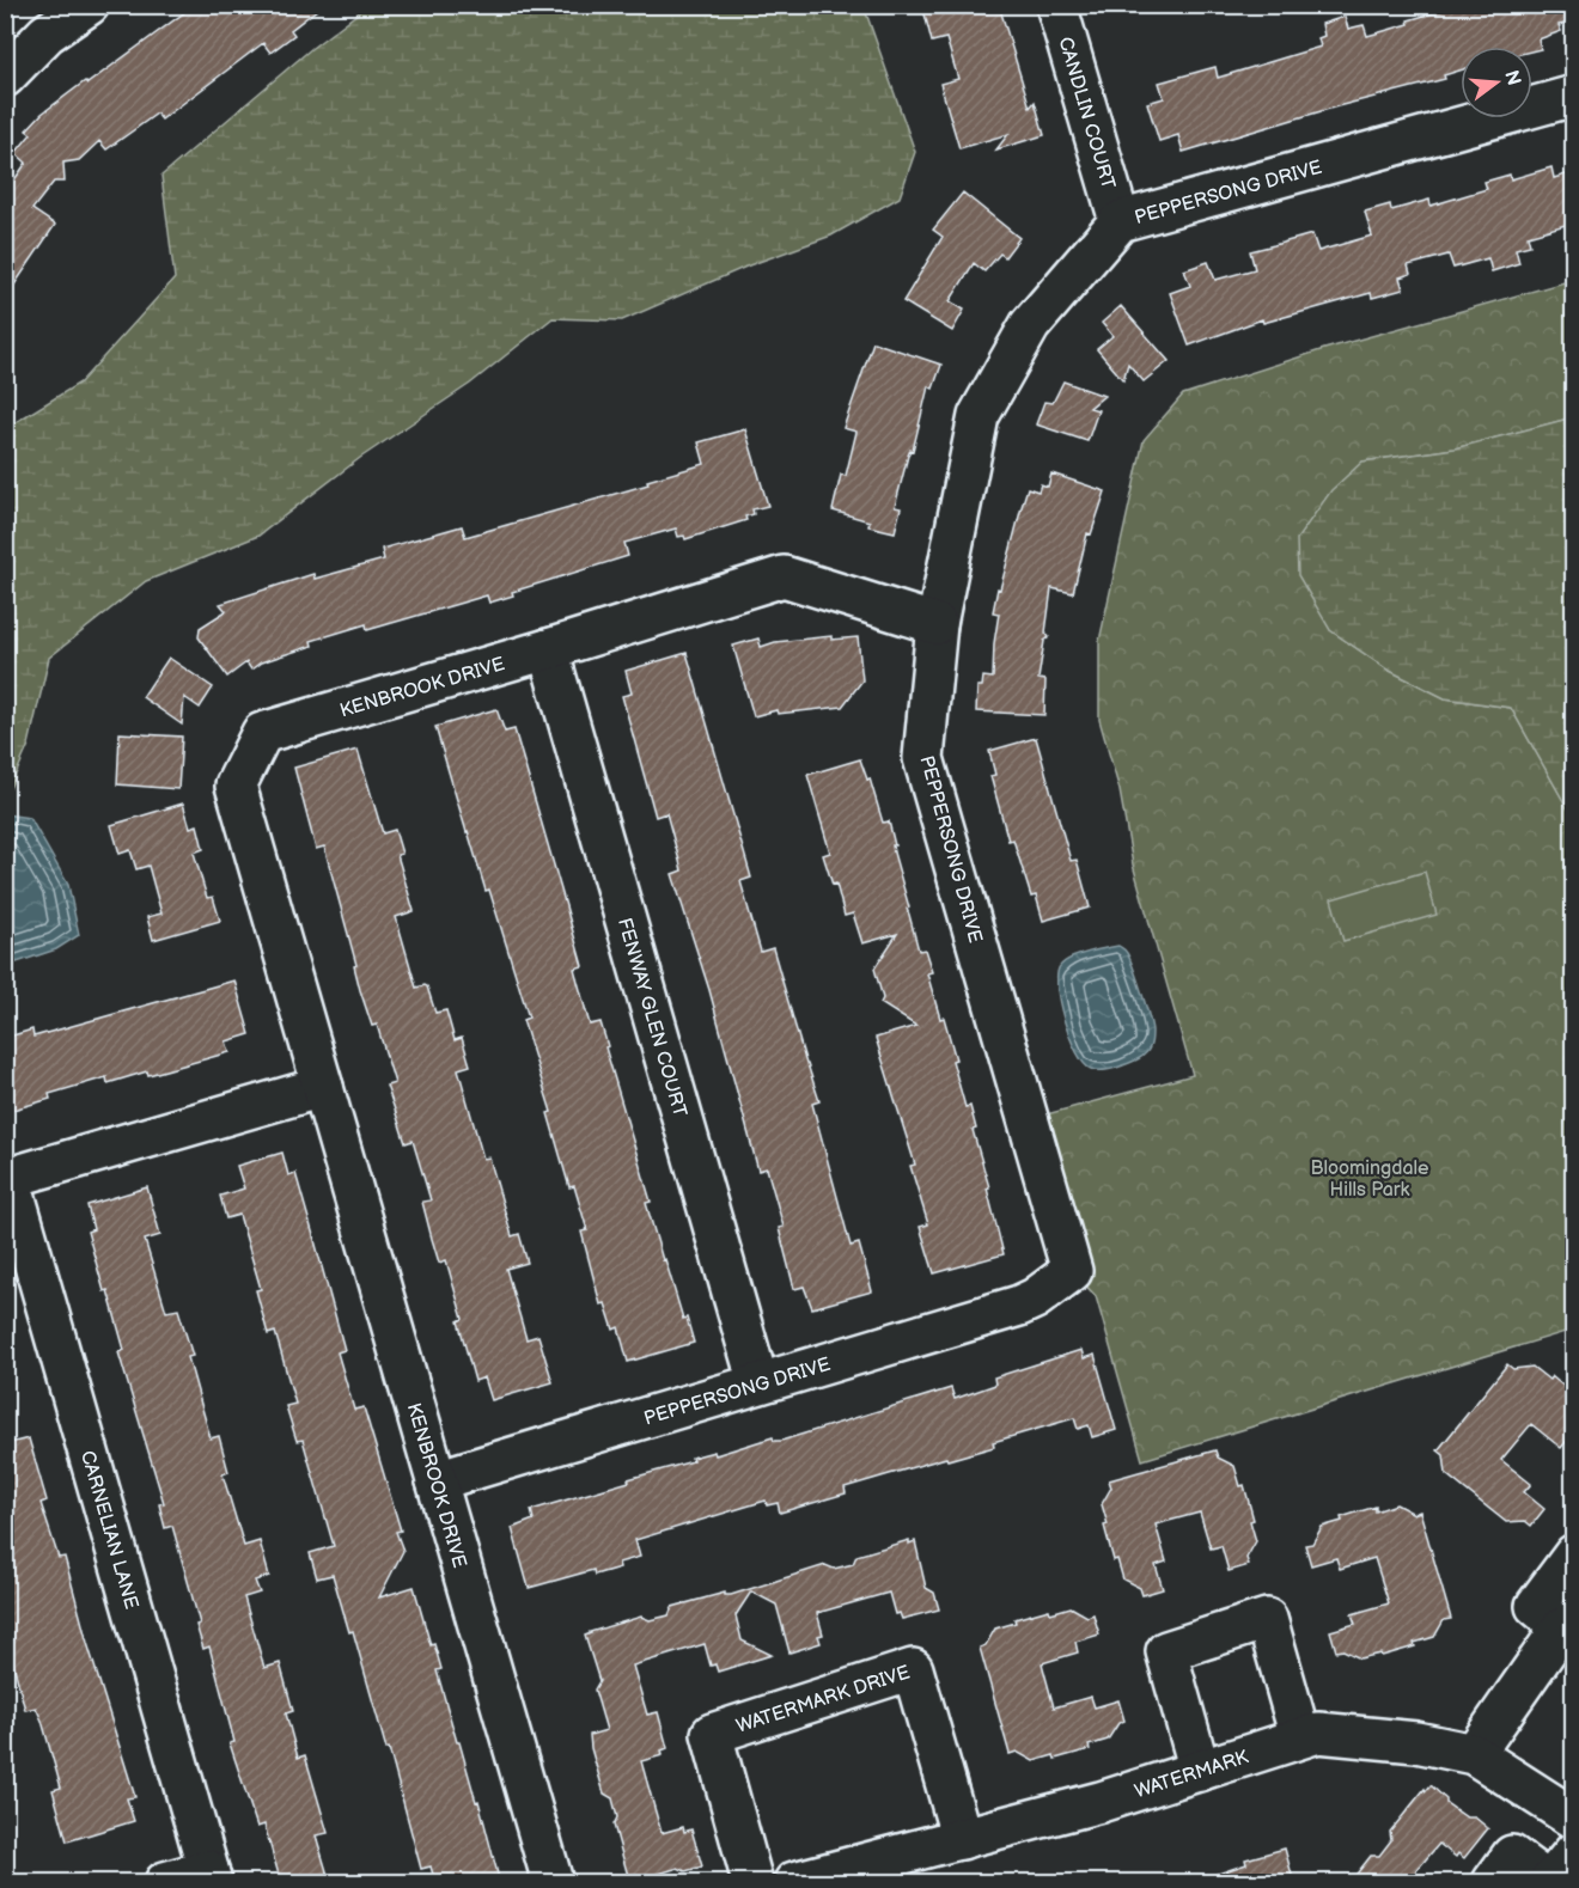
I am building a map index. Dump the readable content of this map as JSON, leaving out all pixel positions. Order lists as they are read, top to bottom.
{
  "streets": {
    "street": [
      "CANDLIN COURT",
      "PEPPERSONG DRIVE",
      "KENBROOK DRIVE",
      "FENWAY GLEN COURT",
      "CARNELIAN LANE",
      "WATERMARK DRIVE",
      "WATERMARK"
    ]
  },
  "crossings": [
    ["CANDLIN COURT", "PEPPERSONG DRIVE"],
    ["PEPPERSONG DRIVE", "KENBROOK DRIVE"],
    ["PEPPERSONG DRIVE", "FENWAY GLEN COURT"],
    ["KENBROOK DRIVE", "FENWAY GLEN COURT"],
    ["WATERMARK DRIVE", "WATERMARK"]
  ],
  "parks": ["Bloomingdale Hills Park"],
  "north": "right"
}
